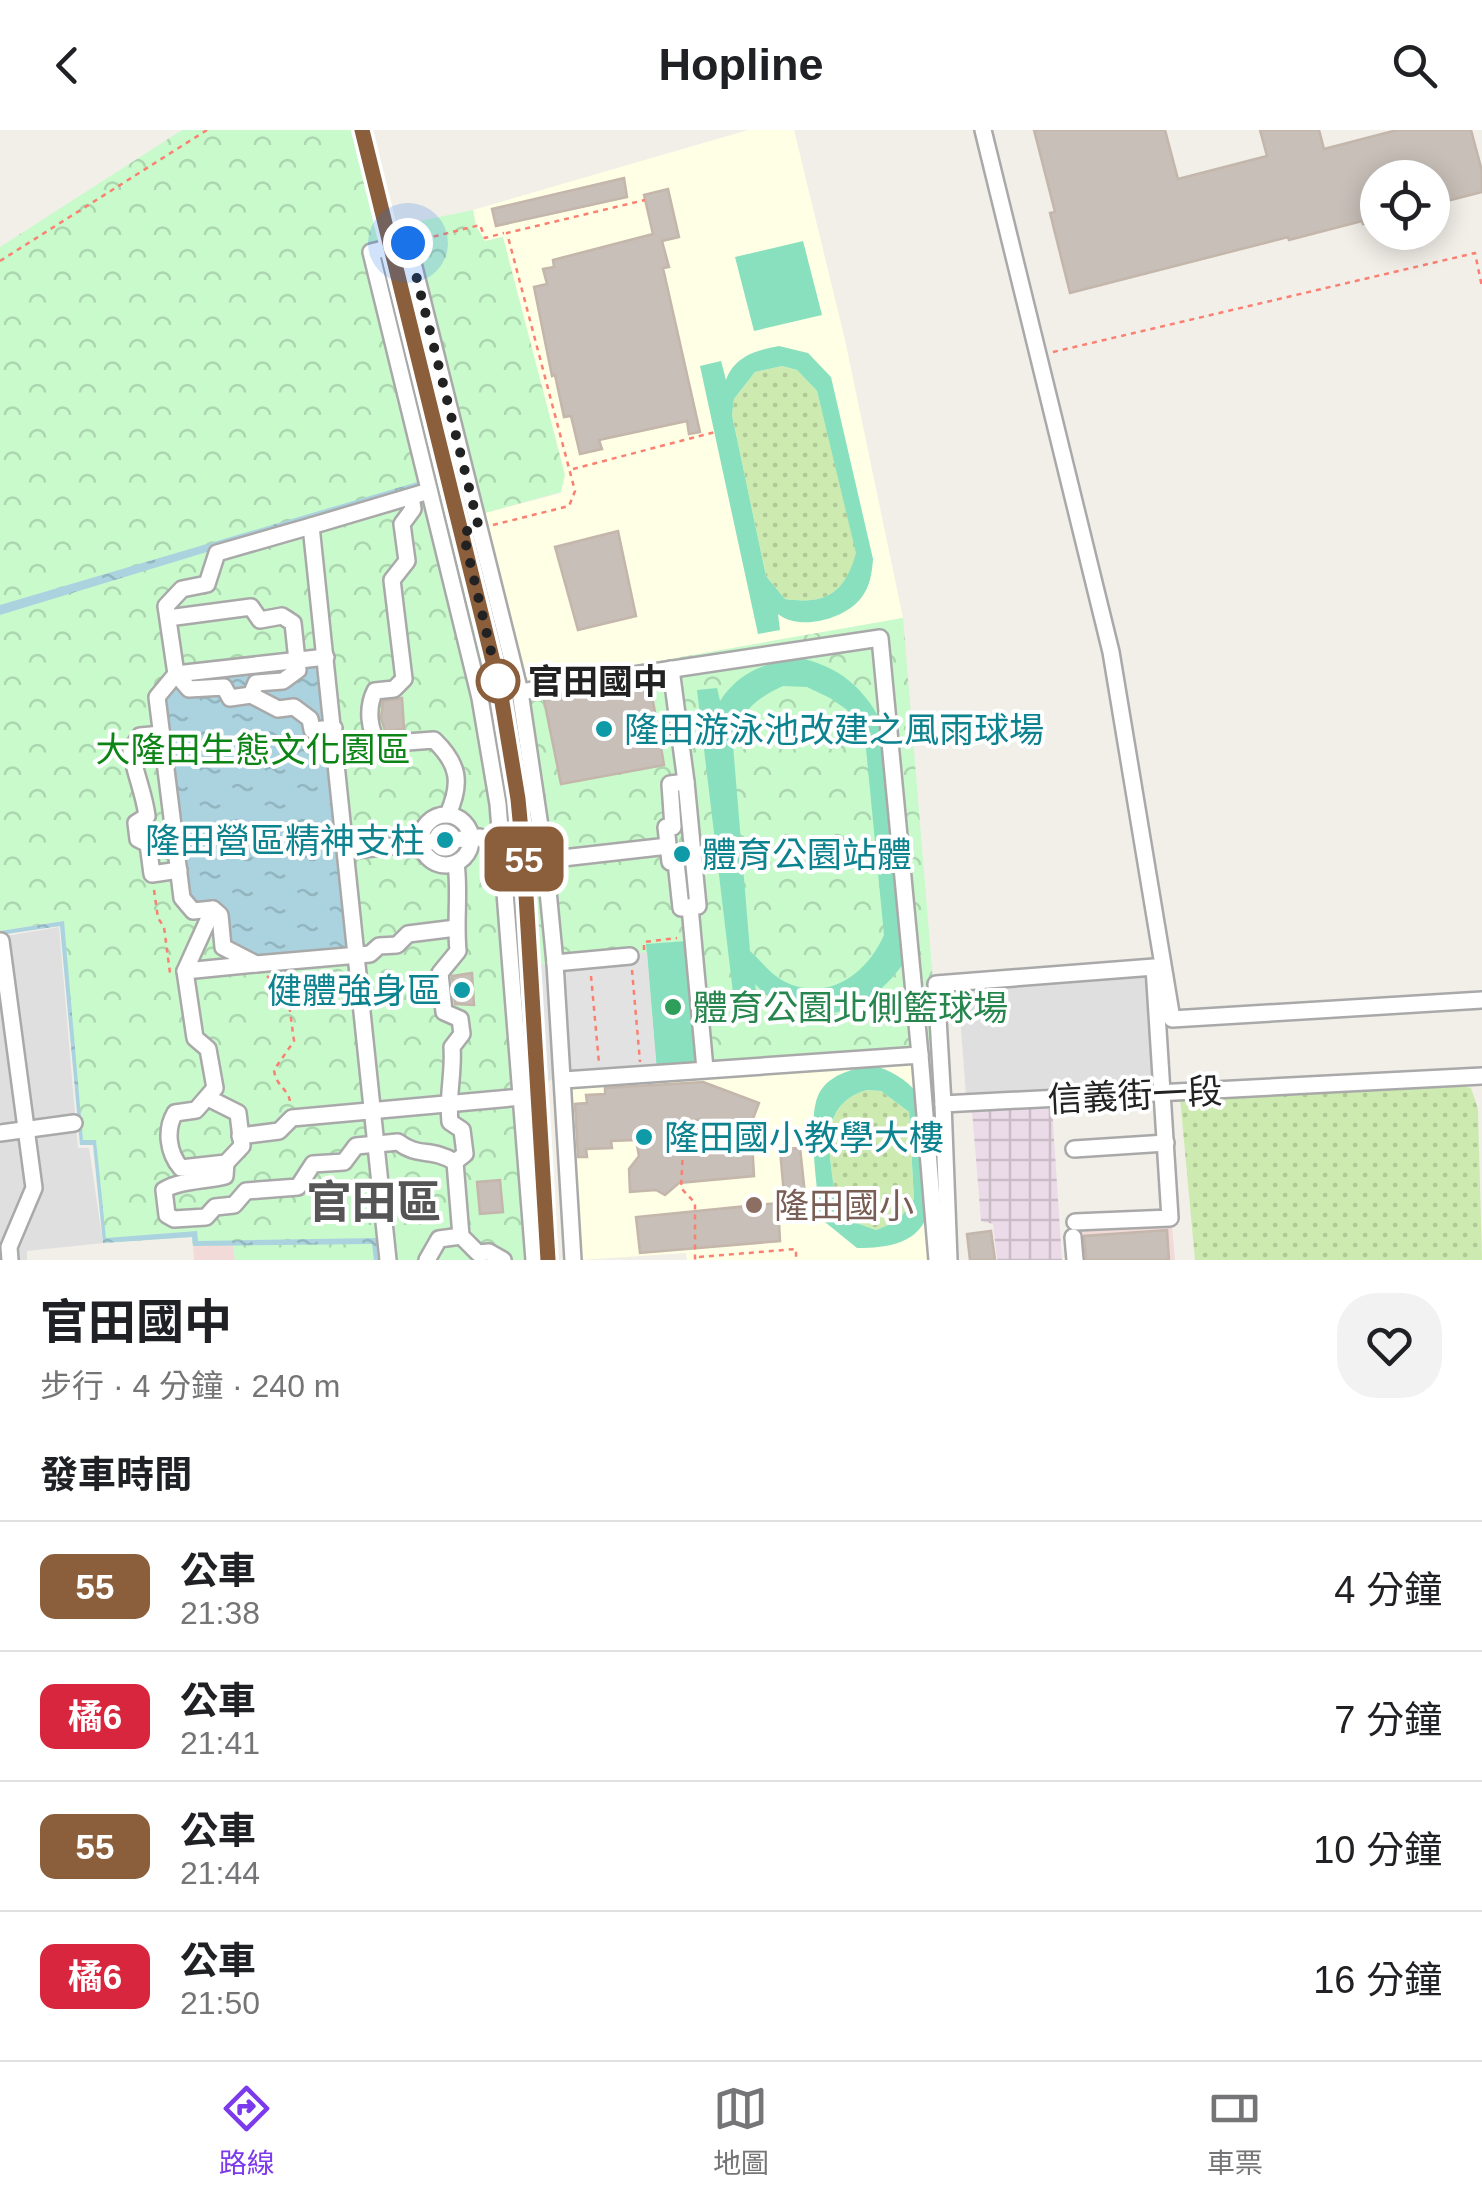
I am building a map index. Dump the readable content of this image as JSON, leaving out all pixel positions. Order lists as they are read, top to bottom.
{
  "streets": {
    "street": ["信義街一段"]
  },
  "districts": ["官田區"],
  "parks": ["大隆田生態文化園區"],
  "places": [
    "官田國中",
    "隆田游泳池改建之風雨球場",
    "隆田營區精神支柱",
    "體育公園站體",
    "健體強身區",
    "體育公園北側籃球場",
    "隆田國小教學大樓",
    "隆田國小"
  ],
  "lines": ["bus line 55"],
  "page": {
    "header": "Hopline",
    "on_map": "55",
    "heading": [
      ["官田國中", "步行 · 4 分鐘 · 240 m"],
      "發車時間"
    ],
    "list": [
      {
        "mark": "55",
        "name": "公車",
        "note": "21:38",
        "value": "4 分鐘"
      },
      {
        "mark": "橘6",
        "name": "公車",
        "note": "21:41",
        "value": "7 分鐘"
      },
      {
        "mark": "55",
        "name": "公車",
        "note": "21:44",
        "value": "10 分鐘"
      },
      {
        "mark": "橘6",
        "name": "公車",
        "note": "21:50",
        "value": "16 分鐘"
      }
    ],
    "tabs": ["路線", "地圖", "車票"]
  }
}
